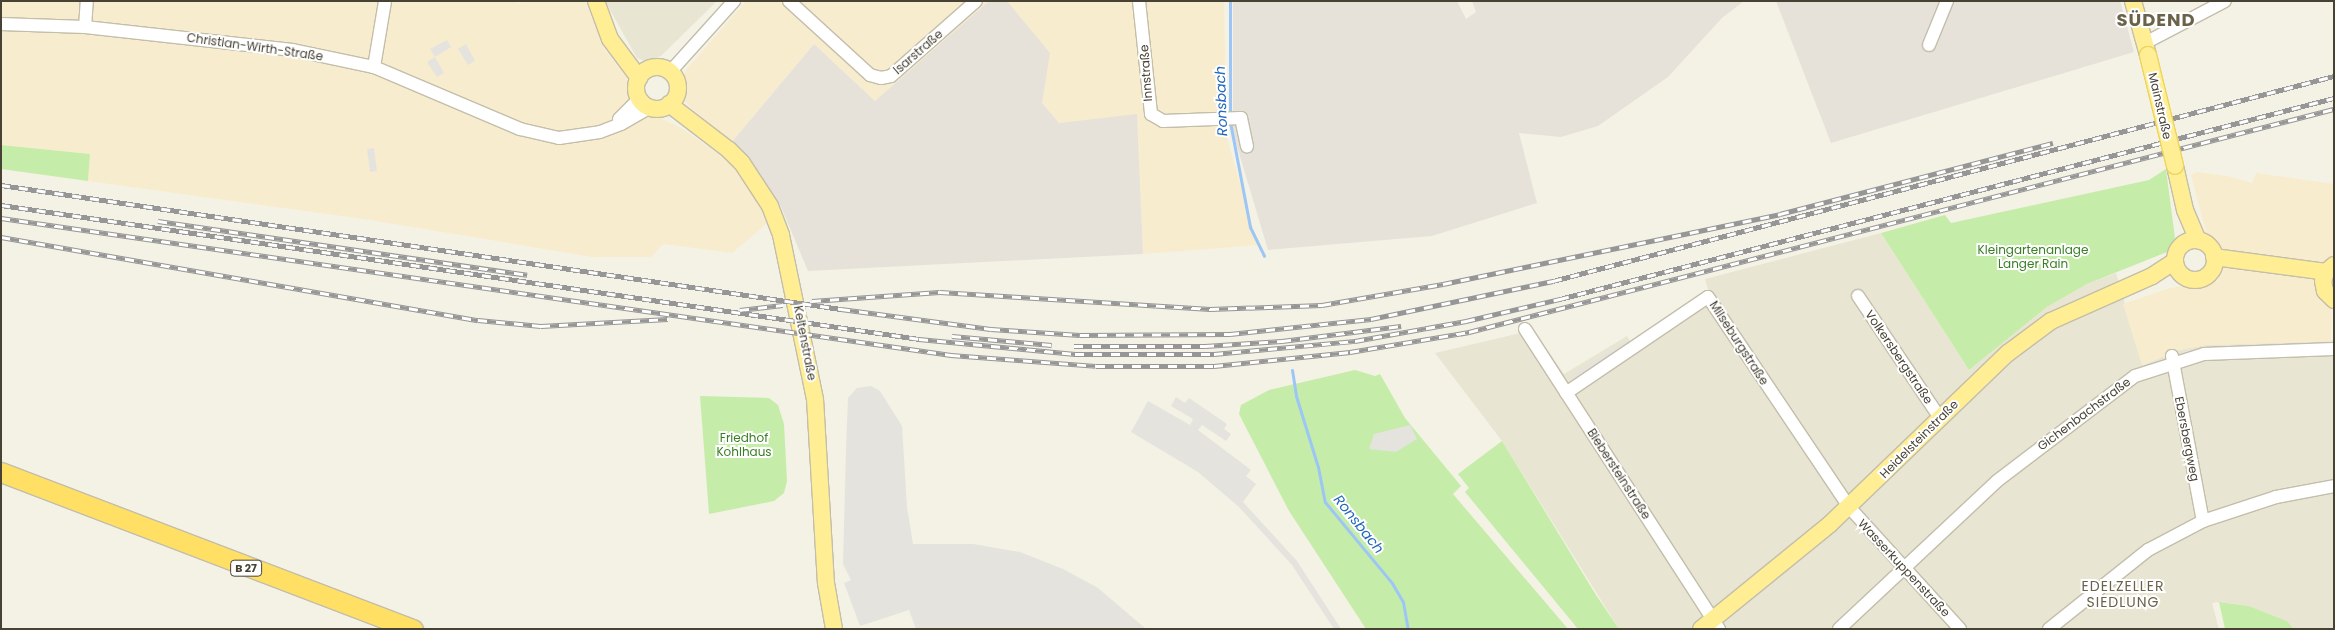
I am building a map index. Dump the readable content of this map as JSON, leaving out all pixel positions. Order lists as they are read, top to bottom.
{
  "streets": {
    "highway": ["B 27"],
    "main road": ["Mainstraße", "Keltenstraße", "Heidelsteinstraße"],
    "street": [
      "Christian-Wirth-Straße",
      "Isarstraße",
      "Innstraße",
      "Milseburgstraße",
      "Volkersbergstraße",
      "Gichenbachstraße",
      "Ebersbergweg",
      "Biebersteinstraße",
      "Wasserkuppenstraße"
    ]
  },
  "crossings": [
    ["Christian-Wirth-Straße", "Keltenstraße"],
    ["Mainstraße", "Heidelsteinstraße"],
    ["Milseburgstraße", "Heidelsteinstraße"],
    ["Milseburgstraße", "Biebersteinstraße"],
    ["Milseburgstraße", "Wasserkuppenstraße"],
    ["Volkersbergstraße", "Heidelsteinstraße"],
    ["Gichenbachstraße", "Ebersbergweg"],
    ["Gichenbachstraße", "Wasserkuppenstraße"],
    ["Heidelsteinstraße", "Biebersteinstraße"],
    ["Heidelsteinstraße", "Wasserkuppenstraße"]
  ],
  "districts": ["SÜDEND", "EDELZELLER SIEDLUNG"],
  "water": ["Ronsbach"],
  "parks": ["Kleingartenanlage Langer Rain", "Friedhof Kohlhaus"]
}
